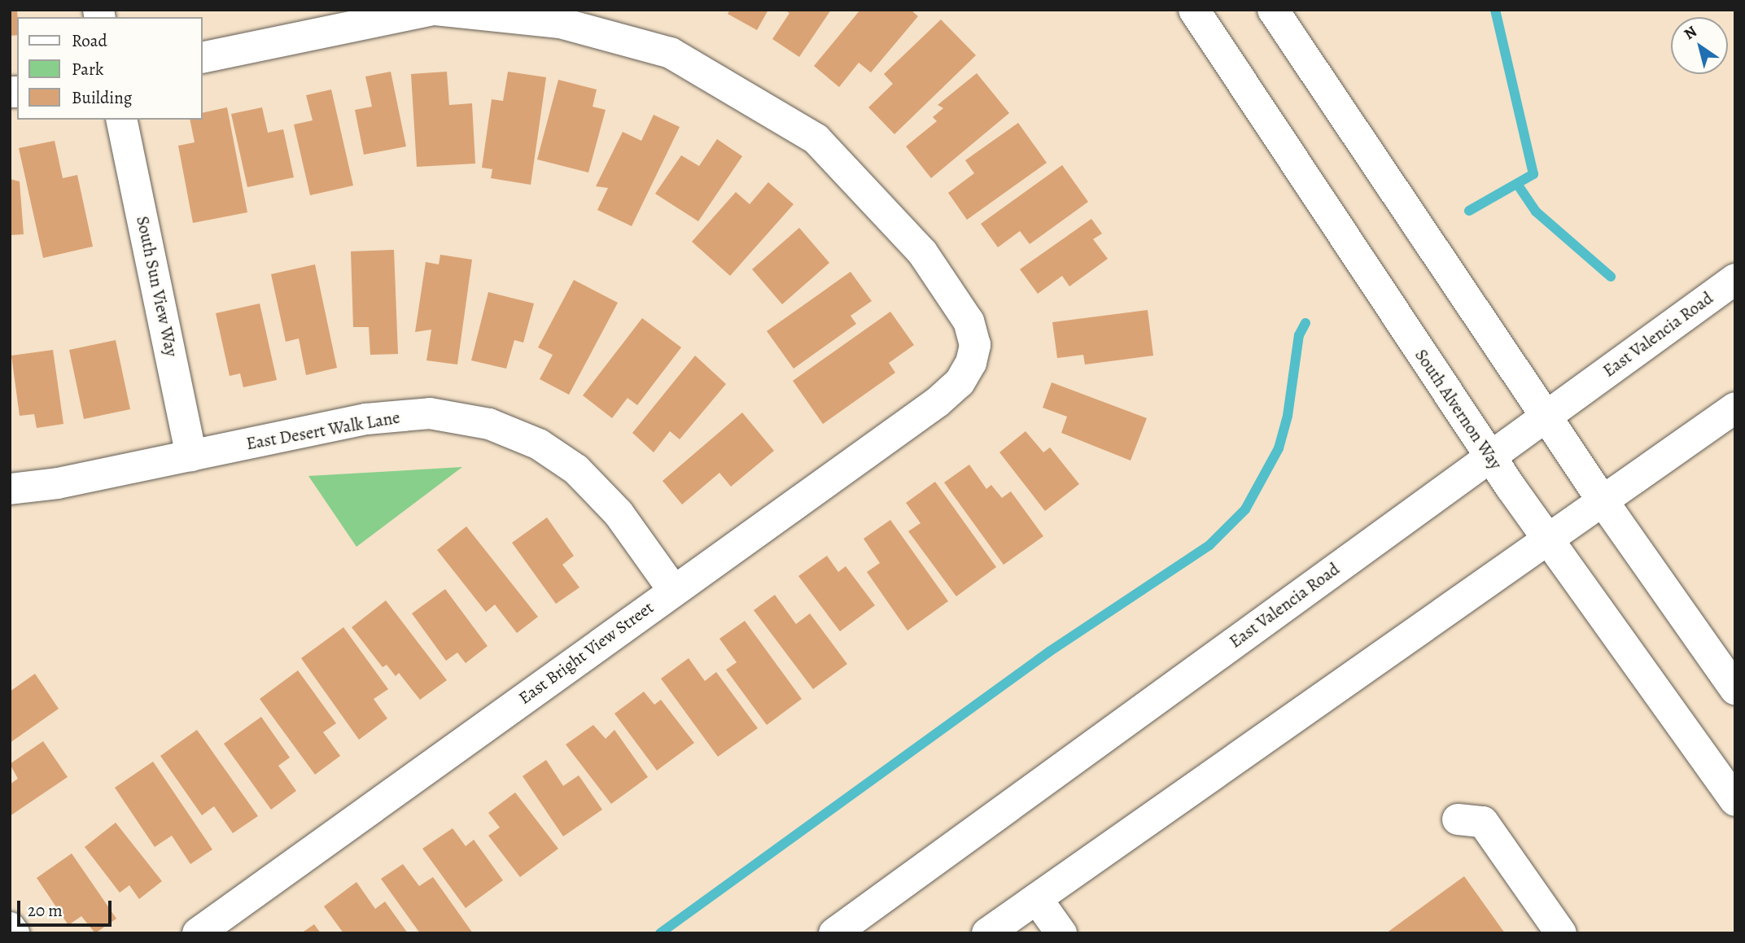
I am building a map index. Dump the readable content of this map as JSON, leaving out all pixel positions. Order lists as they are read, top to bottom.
{
  "streets": {
    "main road": [
      "South Sun View Way",
      "East Valencia Road",
      "South Alvernon Way",
      "East Desert Walk Lane",
      "East Bright View Street"
    ]
  },
  "crossings": [
    ["South Sun View Way", "East Desert Walk Lane"],
    ["East Valencia Road", "South Alvernon Way"],
    ["East Desert Walk Lane", "East Bright View Street"]
  ],
  "legend": ["Road", "Park", "Building"],
  "scale_bar": "20 m",
  "north": "top left"
}
